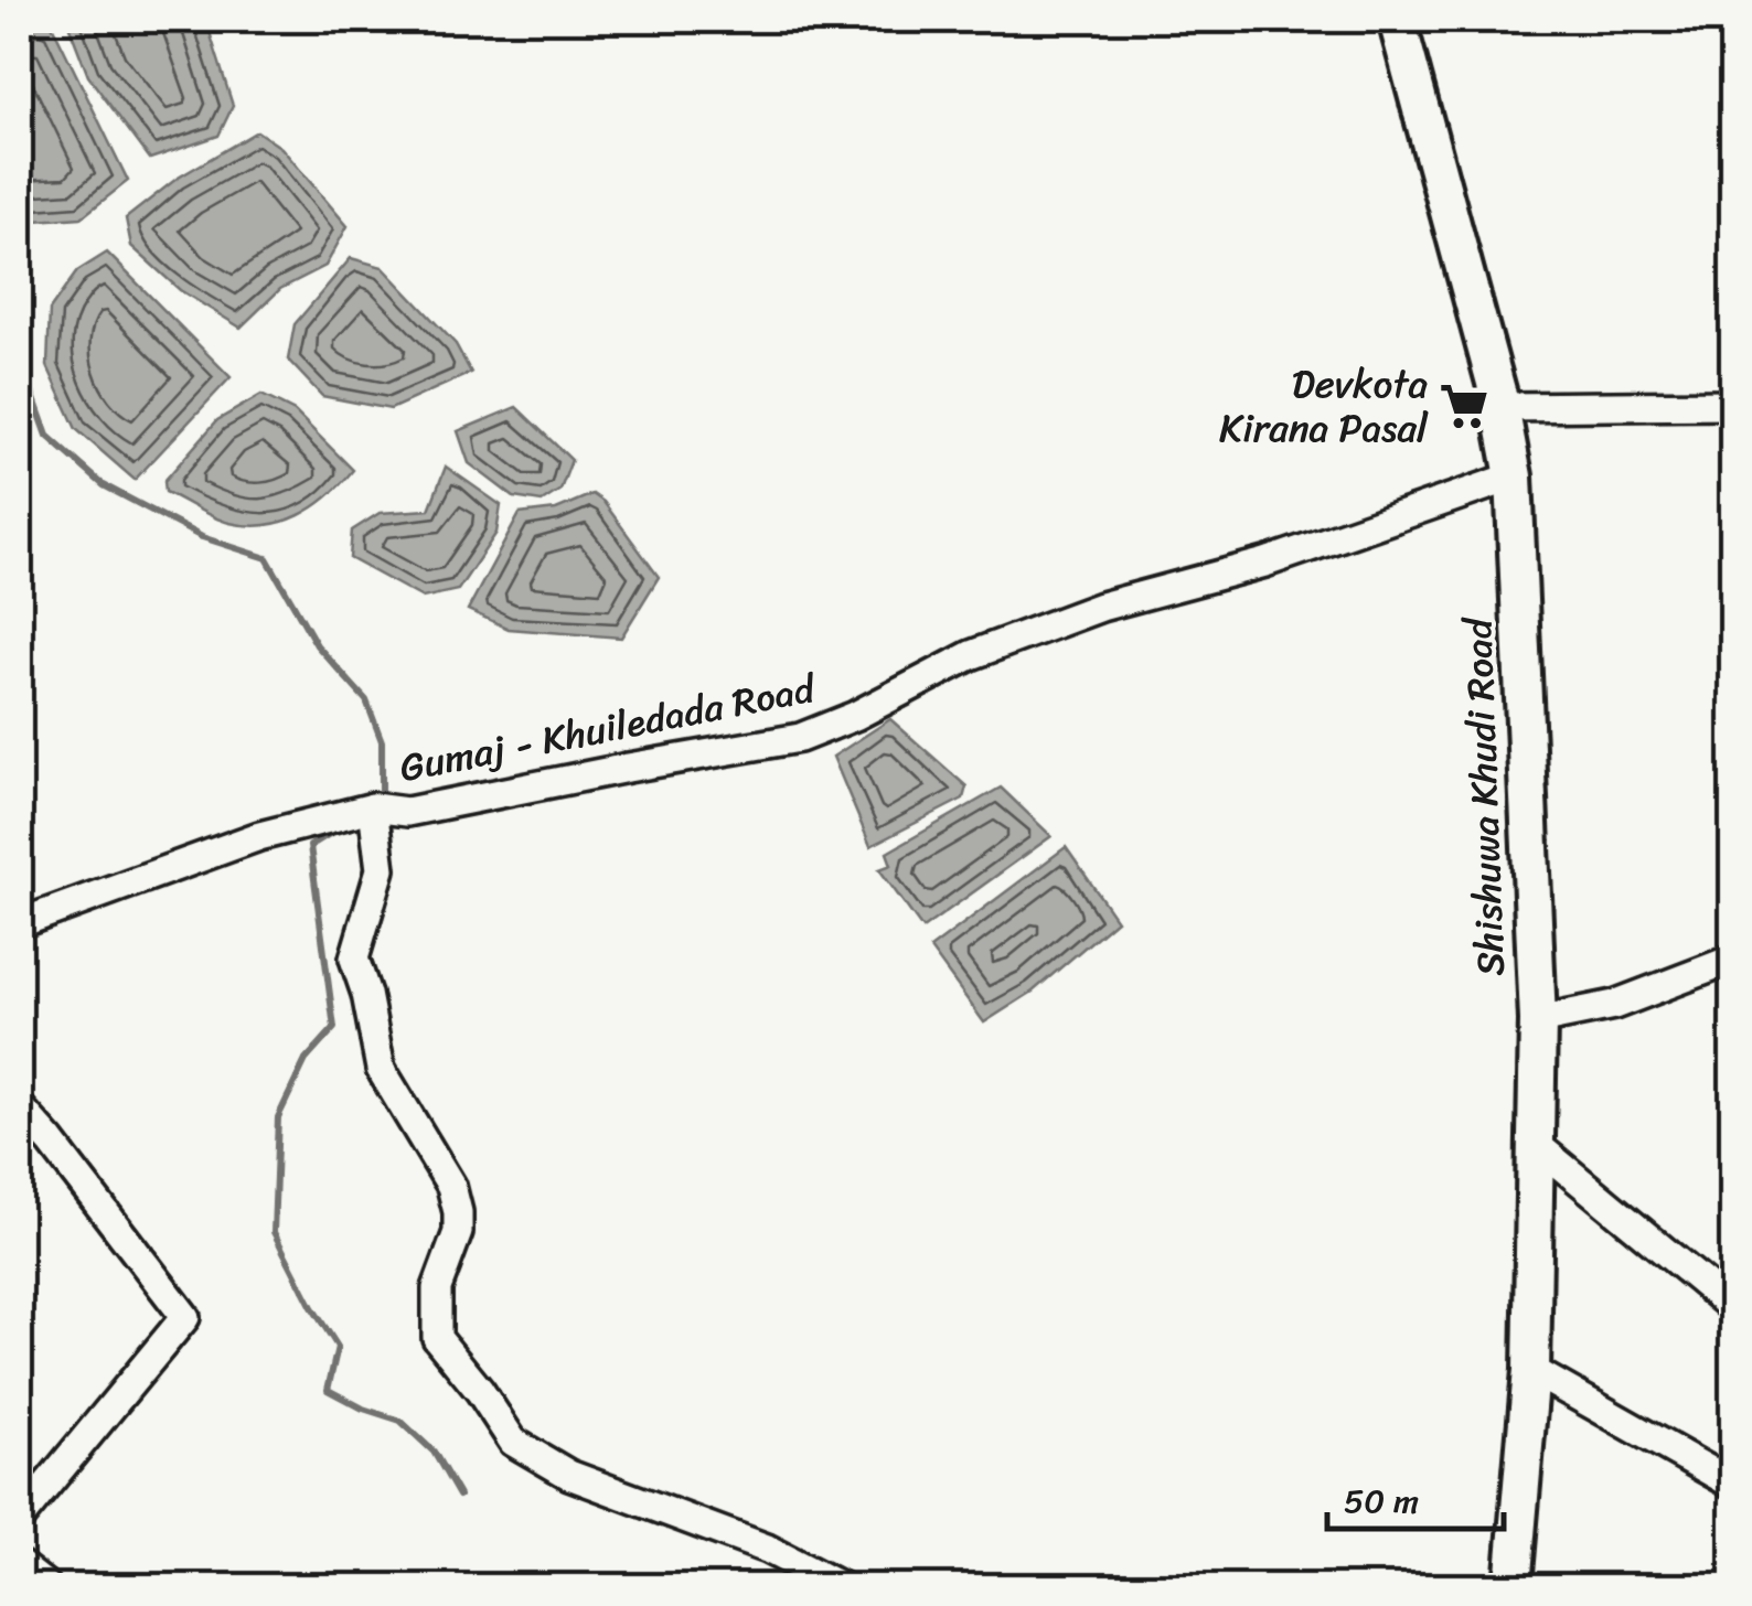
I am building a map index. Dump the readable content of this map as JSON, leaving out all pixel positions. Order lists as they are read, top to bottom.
{
  "streets": {
    "main road": ["Shishuwa Khudi Road"],
    "street": ["Gumaj - Khuiledada Road"]
  },
  "crossings": [
    ["Gumaj - Khuiledada Road", "Shishuwa Khudi Road"]
  ],
  "places": {
    "supermarket": ["Devkota Kirana Pasal"]
  },
  "scale_bar": "50 m"
}
